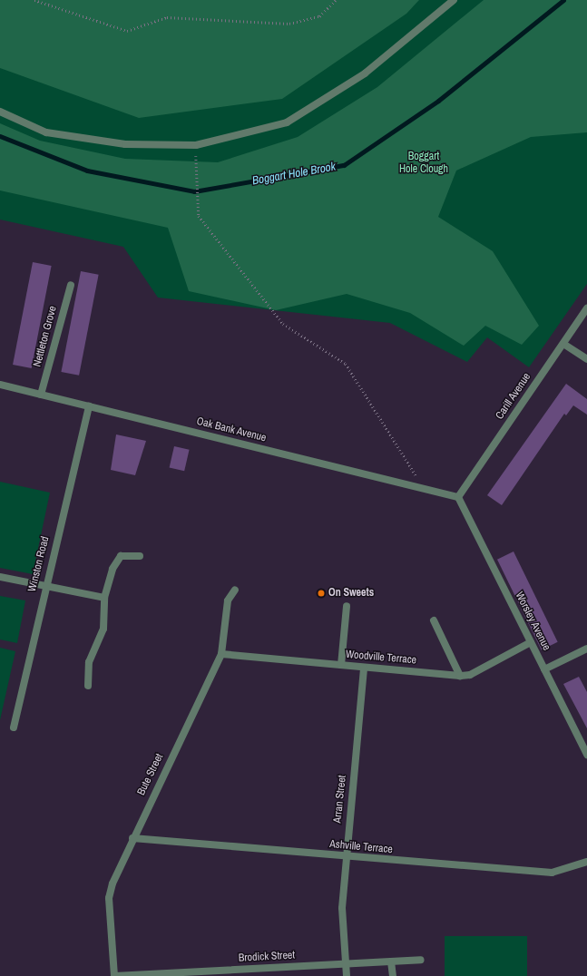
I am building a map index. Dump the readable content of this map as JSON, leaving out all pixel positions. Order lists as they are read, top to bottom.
{
  "streets": {
    "street": [
      "Nettleton Grove",
      "Carill Avenue",
      "Oak Bank Avenue",
      "Winston Road",
      "Worsley Avenue",
      "Woodville Terrace",
      "Bute Street",
      "Arran Street",
      "Ashville Terrace",
      "Brodick Street"
    ]
  },
  "crossings": [
    ["Nettleton Grove", "Oak Bank Avenue"],
    ["Carill Avenue", "Oak Bank Avenue"],
    ["Carill Avenue", "Worsley Avenue"],
    ["Oak Bank Avenue", "Winston Road"],
    ["Oak Bank Avenue", "Worsley Avenue"],
    ["Worsley Avenue", "Woodville Terrace"],
    ["Woodville Terrace", "Bute Street"],
    ["Woodville Terrace", "Arran Street"],
    ["Bute Street", "Ashville Terrace"],
    ["Bute Street", "Brodick Street"],
    ["Arran Street", "Ashville Terrace"],
    ["Arran Street", "Brodick Street"]
  ],
  "water": ["Boggart Hole Brook"],
  "parks": ["Boggart Hole Clough"],
  "places": ["On Sweets"]
}
